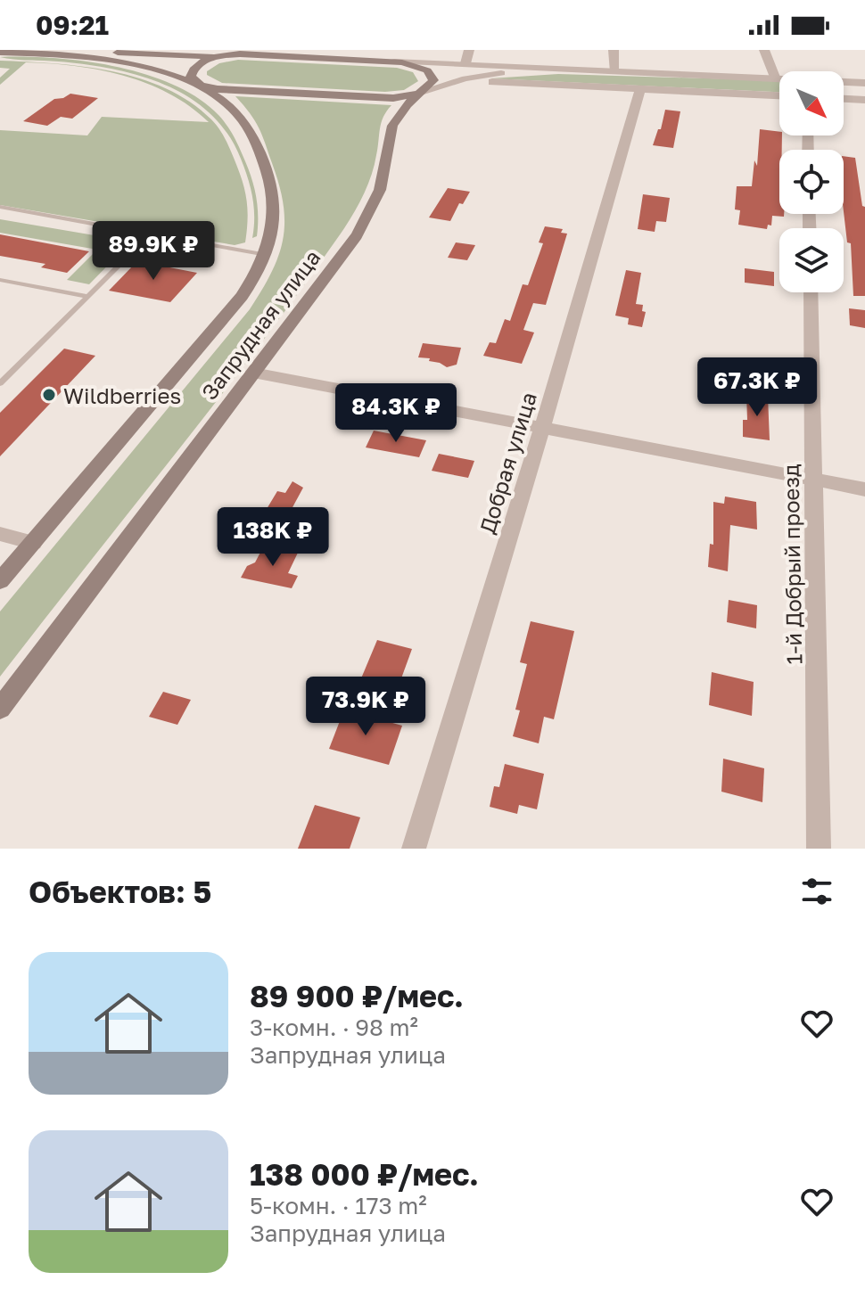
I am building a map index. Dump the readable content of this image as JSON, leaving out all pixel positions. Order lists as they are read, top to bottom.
{
  "streets": {
    "main road": ["Запрудная улица"],
    "street": ["Добрая улица", "1-й Добрый проезд"]
  },
  "places": ["Wildberries"],
  "north": "bottom right",
  "page": {
    "status": "09:21",
    "price": [
      "89.9K ₽",
      "67.3K ₽",
      "84.3K ₽",
      "138K ₽",
      "73.9K ₽"
    ],
    "heading": "Объектов: 5",
    "list": [
      {
        "name": "89 900 ₽/мес.",
        "note": "3-комн. · 98 m² · Запрудная улица"
      },
      {
        "name": "138 000 ₽/мес.",
        "note": "5-комн. · 173 m² · Запрудная улица"
      }
    ]
  }
}
